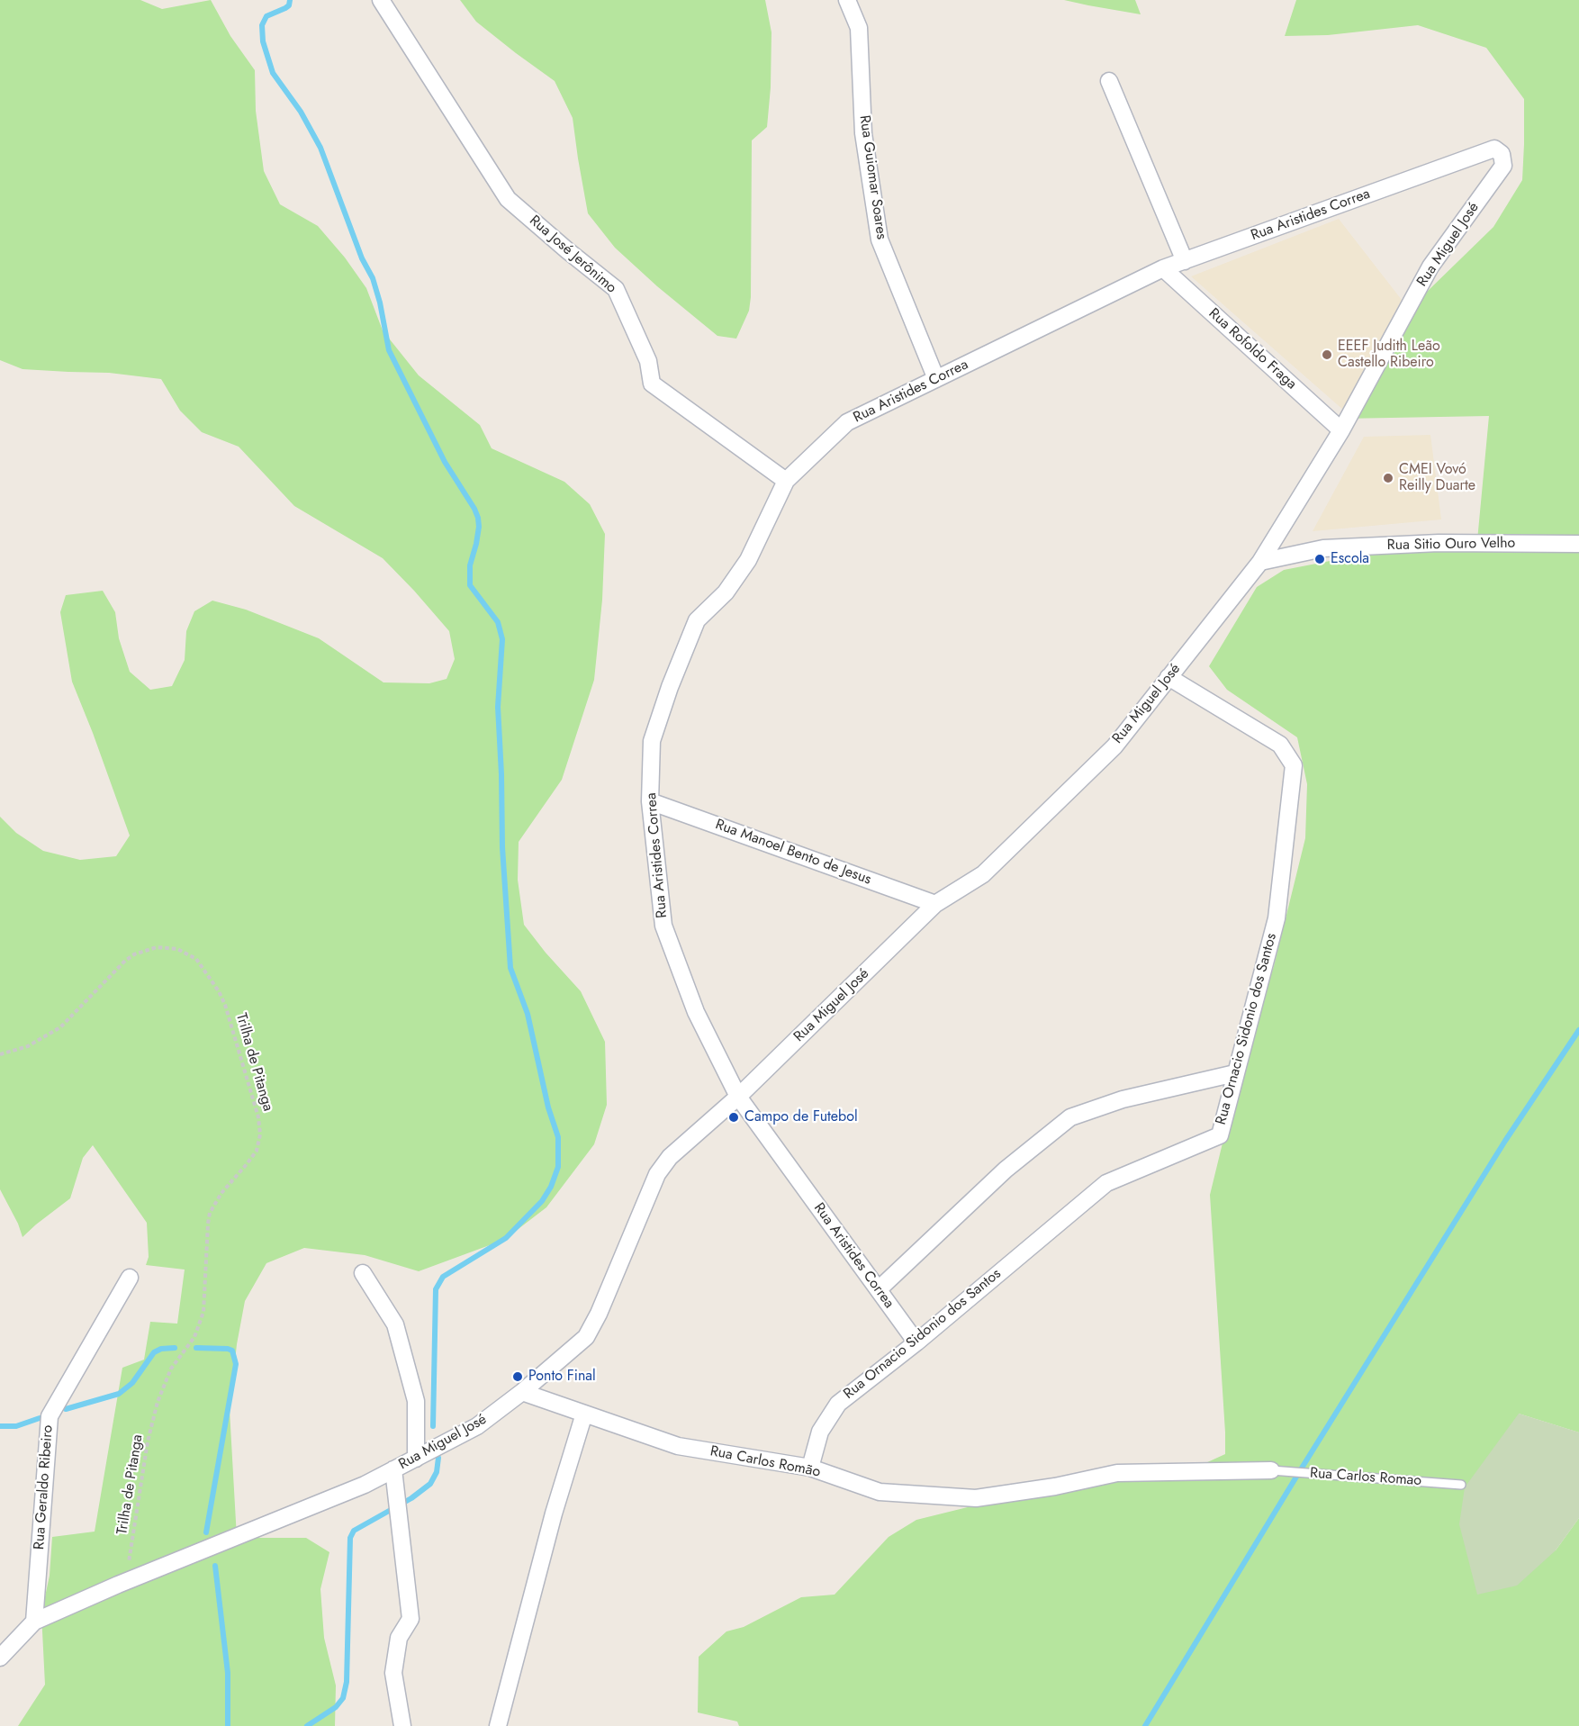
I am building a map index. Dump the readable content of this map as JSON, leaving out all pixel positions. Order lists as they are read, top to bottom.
{
  "streets": {
    "street": [
      "Rua Guiomar Soares",
      "Rua Aristides Correa",
      "Rua Miguel José",
      "Rua José Jerônimo",
      "Rua Rofoldo Fraga",
      "Rua Sitio Ouro Velho",
      "Rua Manoel Bento de Jesus",
      "Rua Ornacio Sidonio dos Santos",
      "Rua Carlos Romão",
      "Rua Geraldo Ribeiro"
    ],
    "lane": ["Rua Carlos Romao"],
    "path": ["Trilha de Pitanga"]
  },
  "crossings": [
    ["Rua Guiomar Soares", "Rua Aristides Correa"],
    ["Rua Aristides Correa", "Rua Miguel José"],
    ["Rua Aristides Correa", "Rua José Jerônimo"],
    ["Rua Aristides Correa", "Rua Rofoldo Fraga"],
    ["Rua Aristides Correa", "Rua Manoel Bento de Jesus"],
    ["Rua Aristides Correa", "Rua Ornacio Sidonio dos Santos"],
    ["Rua Miguel José", "Rua Rofoldo Fraga"],
    ["Rua Miguel José", "Rua Sitio Ouro Velho"],
    ["Rua Miguel José", "Rua Manoel Bento de Jesus"],
    ["Rua Miguel José", "Rua Ornacio Sidonio dos Santos"],
    ["Rua Miguel José", "Trilha de Pitanga"],
    ["Rua Miguel José", "Rua Carlos Romão"],
    ["Rua Miguel José", "Rua Geraldo Ribeiro"],
    ["Rua Ornacio Sidonio dos Santos", "Rua Carlos Romão"],
    ["Rua Carlos Romão", "Rua Carlos Romao"]
  ],
  "places": [
    "EEEF Judith Leão Castello Ribeiro",
    "CMEI Vovó Reilly Duarte",
    "Escola",
    "Campo de Futebol",
    "Ponto Final"
  ]
}
